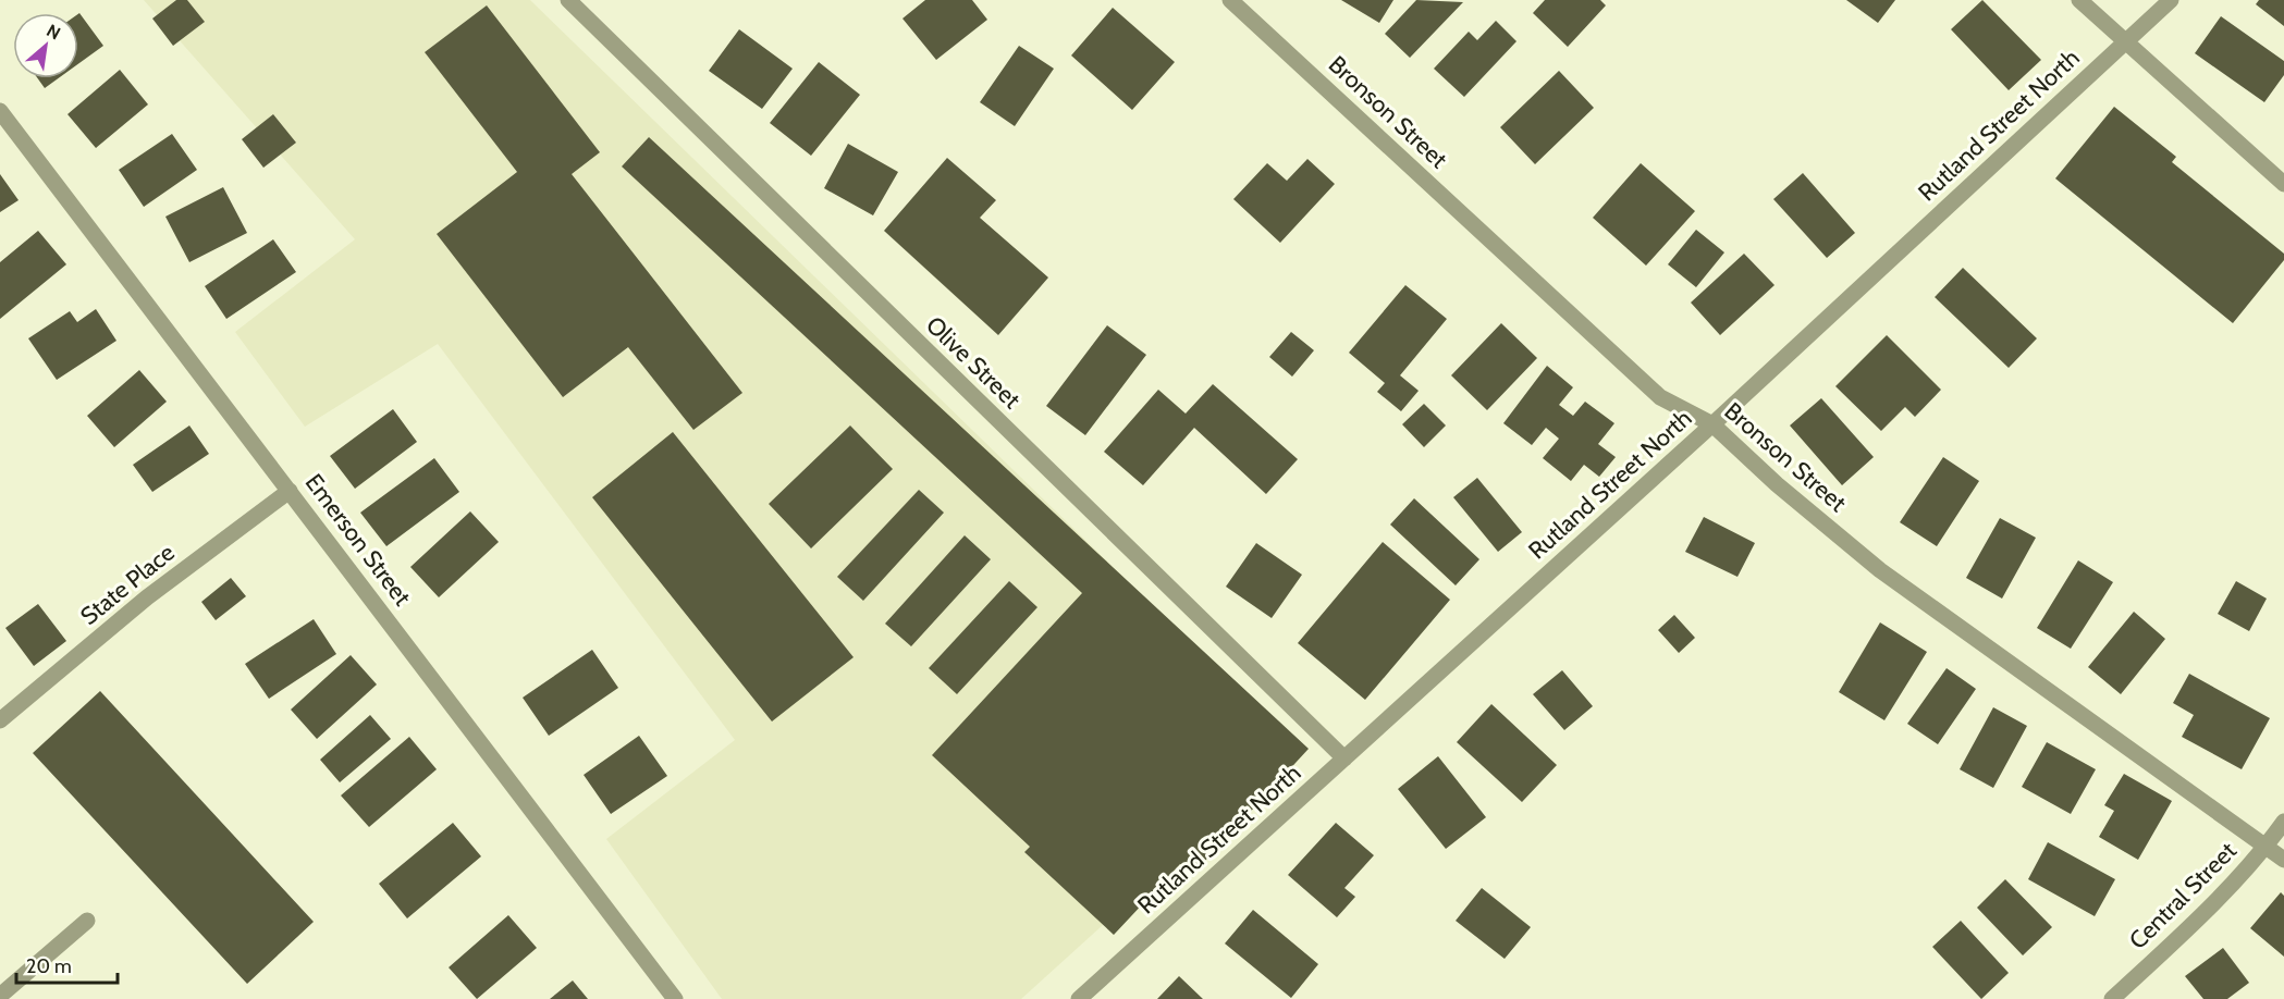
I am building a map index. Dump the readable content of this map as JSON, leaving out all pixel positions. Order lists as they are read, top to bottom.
{
  "streets": {
    "street": [
      "Bronson Street",
      "Rutland Street North",
      "Olive Street",
      "Emerson Street",
      "State Place",
      "Central Street"
    ]
  },
  "crossings": [
    ["Bronson Street", "Rutland Street North"],
    ["Bronson Street", "Central Street"],
    ["Rutland Street North", "Olive Street"],
    ["Emerson Street", "State Place"]
  ],
  "scale_bar": "20 m",
  "north": "top right"
}
